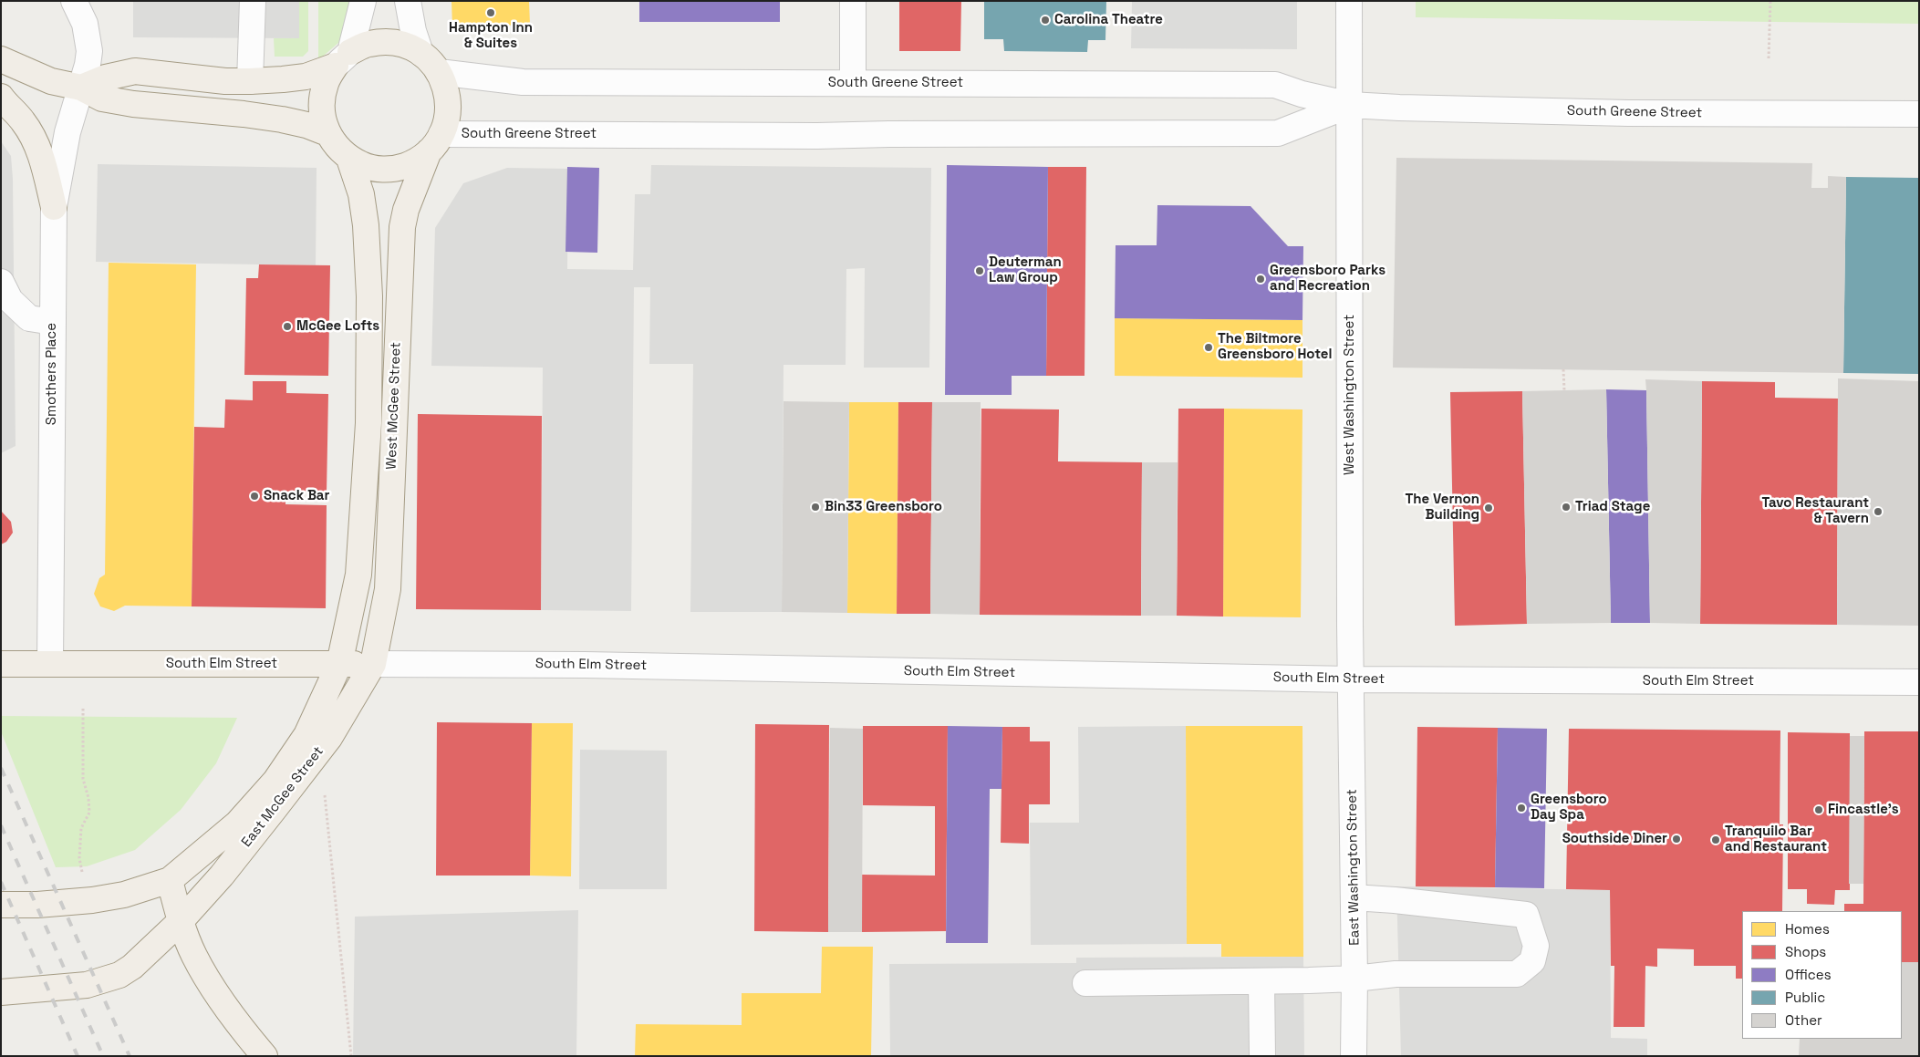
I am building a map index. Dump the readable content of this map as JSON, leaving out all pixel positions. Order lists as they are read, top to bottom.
{
  "streets": {
    "main road": ["West McGee Street", "South Elm Street", "East McGee Street"],
    "street": [
      "South Greene Street",
      "Smothers Place",
      "West Washington Street",
      "East Washington Street"
    ]
  },
  "crossings": [
    ["South Greene Street", "West Washington Street"],
    ["South Greene Street", "West McGee Street"],
    ["Smothers Place", "South Elm Street"],
    ["West Washington Street", "South Elm Street"],
    ["West Washington Street", "East Washington Street"],
    ["West McGee Street", "South Elm Street"],
    ["West McGee Street", "East McGee Street"],
    ["South Elm Street", "East McGee Street"],
    ["South Elm Street", "East Washington Street"]
  ],
  "places": [
    "Hampton Inn & Suites",
    "Carolina Theatre",
    "Deuterman Law Group",
    "Greensboro Parks and Recreation",
    "McGee Lofts",
    "The Biltmore Greensboro Hotel",
    "Snack Bar",
    "Bin33 Greensboro",
    "Triad Stage",
    "The Vernon Building",
    "Tavo Restaurant & Tavern",
    "Greensboro Day Spa",
    "Fincastle's",
    "Southside Diner",
    "Tranquilo Bar and Restaurant"
  ],
  "legend": [
    "Homes",
    "Shops",
    "Offices",
    "Public",
    "Other"
  ]
}
